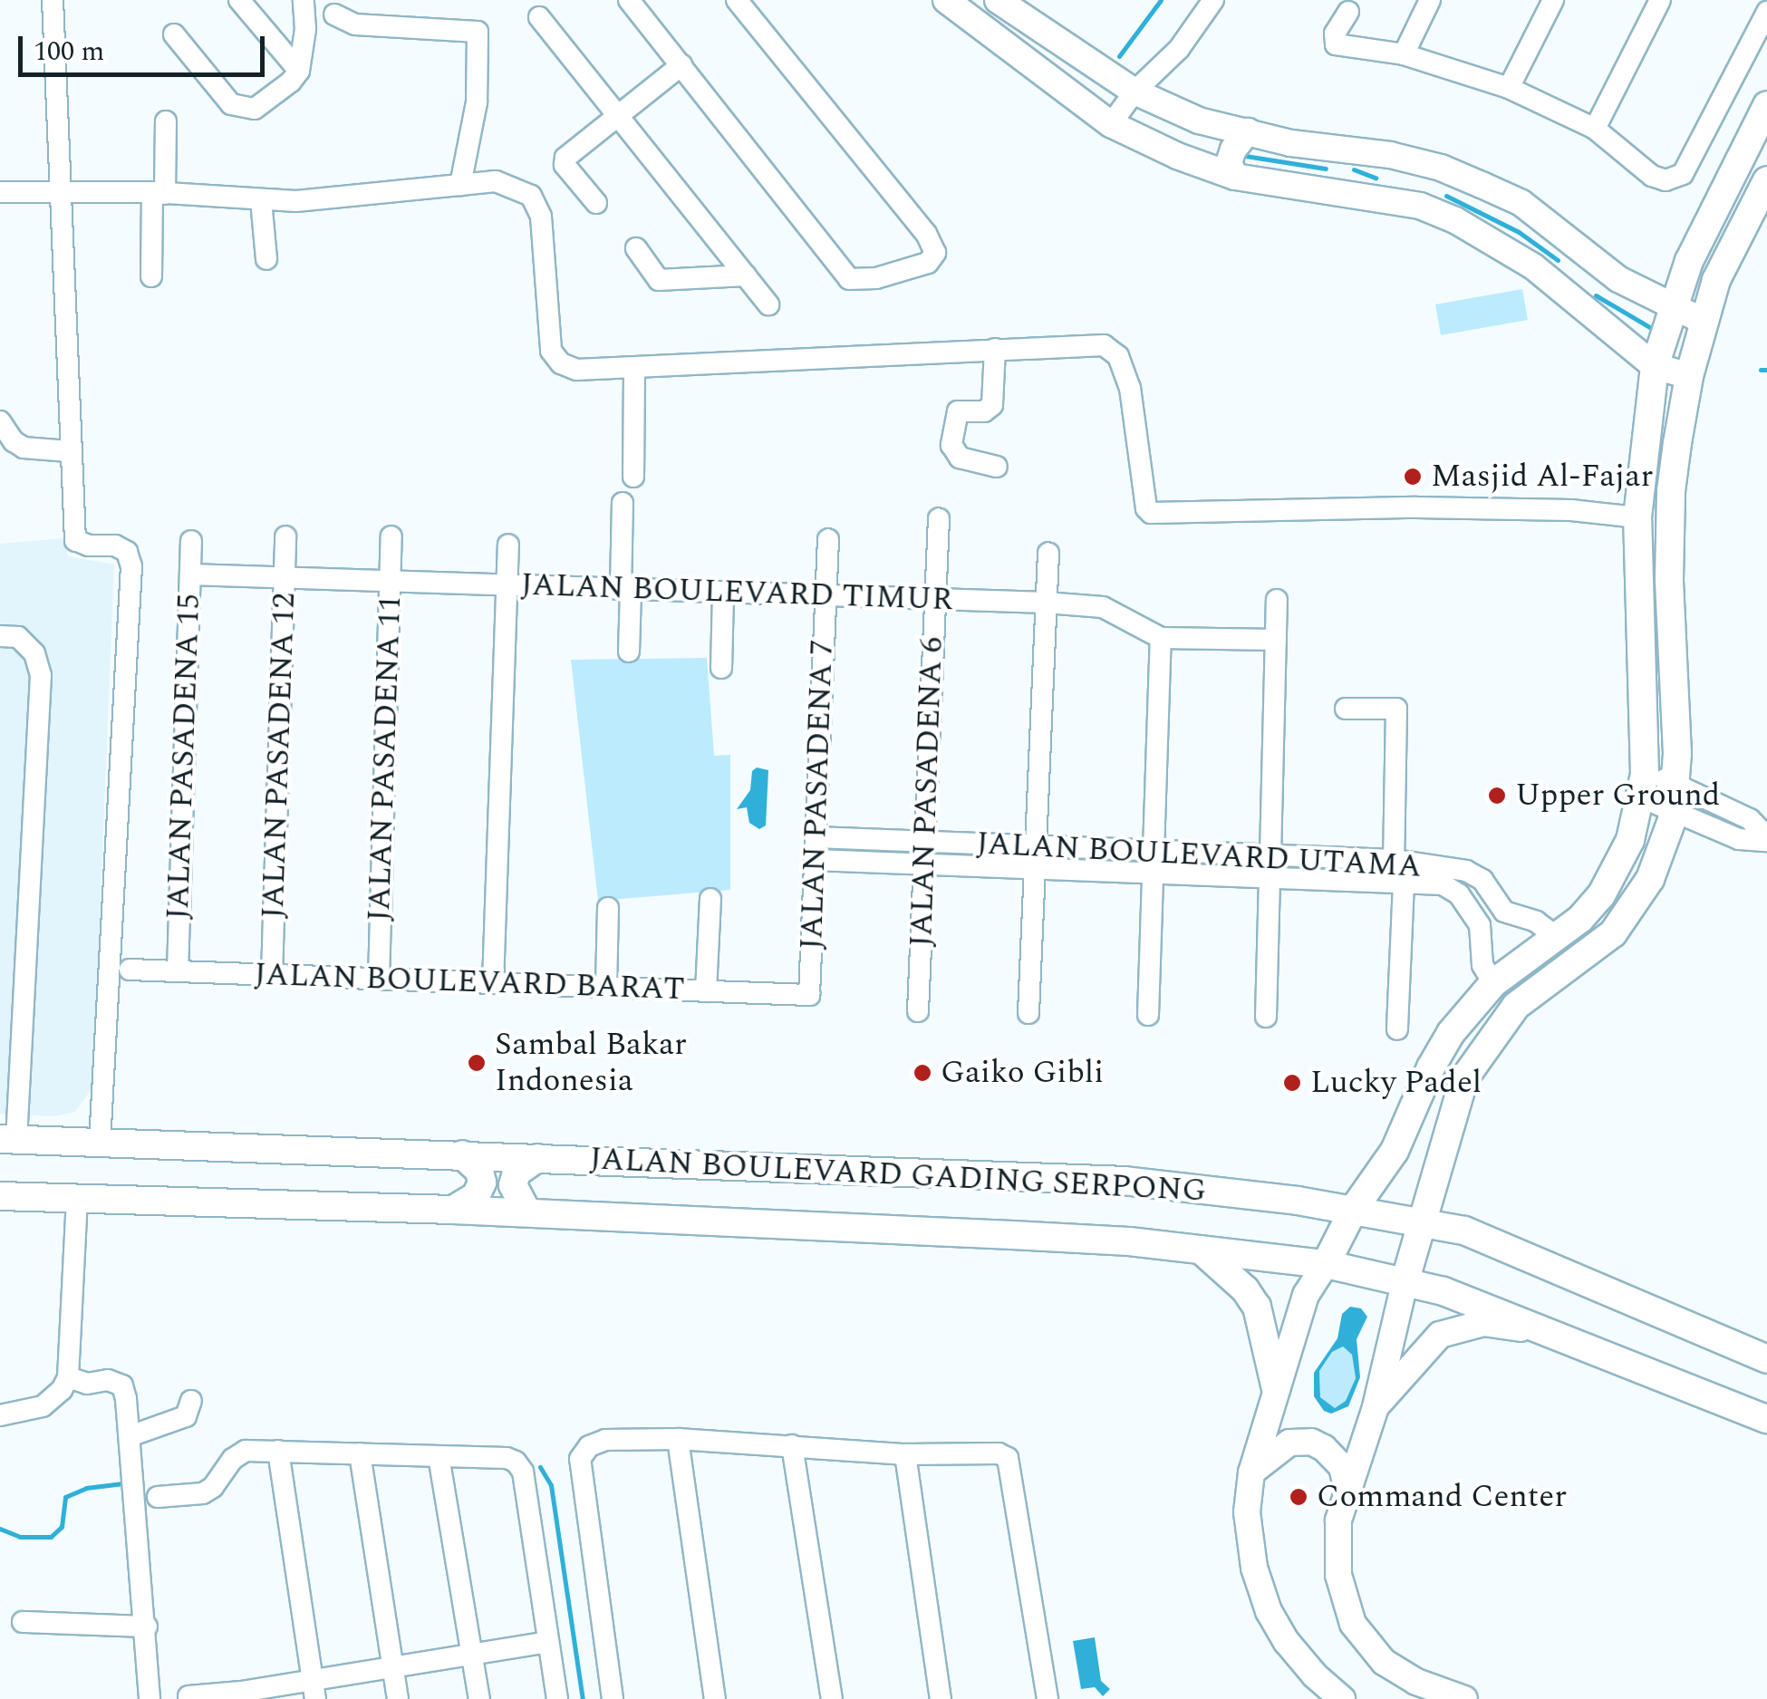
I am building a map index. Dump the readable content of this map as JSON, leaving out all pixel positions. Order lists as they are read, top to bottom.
{
  "streets": {
    "main road": ["JALAN BOULEVARD GADING SERPONG"],
    "street": [
      "JALAN BOULEVARD TIMUR",
      "JALAN PASADENA 12",
      "JALAN PASADENA 15",
      "JALAN PASADENA 11",
      "JALAN PASADENA 6",
      "JALAN PASADENA 7",
      "JALAN BOULEVARD UTAMA",
      "JALAN BOULEVARD BARAT"
    ]
  },
  "crossings": [
    ["JALAN BOULEVARD TIMUR", "JALAN PASADENA 12"],
    ["JALAN BOULEVARD TIMUR", "JALAN PASADENA 15"],
    ["JALAN BOULEVARD TIMUR", "JALAN PASADENA 11"],
    ["JALAN BOULEVARD TIMUR", "JALAN PASADENA 6"],
    ["JALAN BOULEVARD TIMUR", "JALAN PASADENA 7"],
    ["JALAN PASADENA 12", "JALAN BOULEVARD BARAT"],
    ["JALAN PASADENA 15", "JALAN BOULEVARD BARAT"],
    ["JALAN PASADENA 11", "JALAN BOULEVARD BARAT"],
    ["JALAN PASADENA 6", "JALAN BOULEVARD UTAMA"],
    ["JALAN PASADENA 7", "JALAN BOULEVARD UTAMA"],
    ["JALAN PASADENA 7", "JALAN BOULEVARD BARAT"]
  ],
  "places": [
    "Masjid Al-Fajar",
    "Upper Ground",
    "Sambal Bakar Indonesia",
    "Gaiko Gibli",
    "Lucky Padel",
    "Command Center"
  ],
  "scale_bar": "100 m"
}
